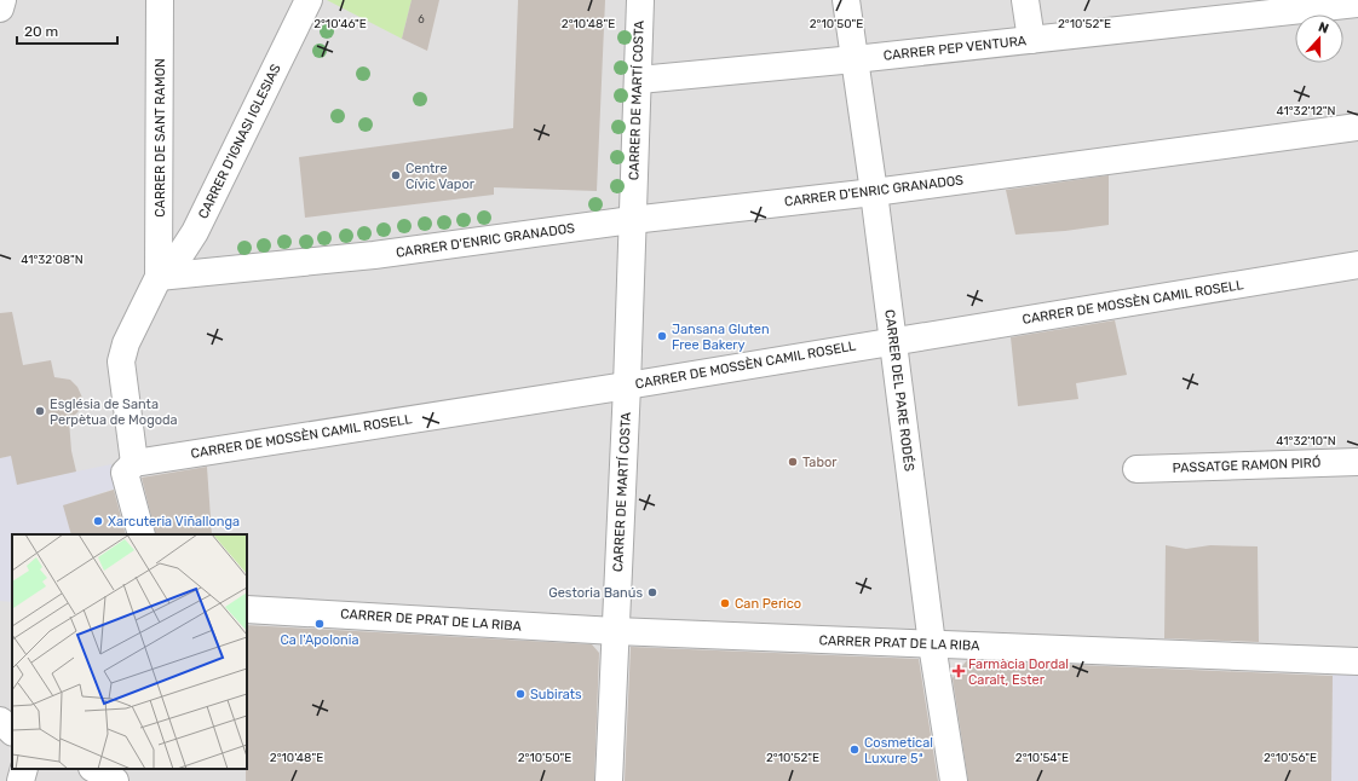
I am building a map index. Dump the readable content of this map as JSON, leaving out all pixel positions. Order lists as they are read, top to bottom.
{
  "streets": {
    "street": [
      "CARRER PEP VENTURA",
      "CARRER DE MARTÍ COSTA",
      "CARRER DE SANT RAMON",
      "CARRER D'IGNASI IGLESIAS",
      "CARRER D'ENRIC GRANADOS",
      "CARRER DE MOSSÈN CAMIL ROSELL",
      "CARRER DEL PARE RODÉS",
      "PASSATGE RAMON PIRÓ",
      "CARRER DE PRAT DE LA RIBA",
      "CARRER PRAT DE LA RIBA"
    ]
  },
  "crossings": [
    ["CARRER PEP VENTURA", "CARRER DE MARTÍ COSTA"],
    ["CARRER PEP VENTURA", "CARRER DEL PARE RODÉS"],
    ["CARRER DE MARTÍ COSTA", "CARRER D'ENRIC GRANADOS"],
    ["CARRER DE MARTÍ COSTA", "CARRER DE MOSSÈN CAMIL ROSELL"],
    ["CARRER DE MARTÍ COSTA", "CARRER DE PRAT DE LA RIBA"],
    ["CARRER DE MARTÍ COSTA", "CARRER PRAT DE LA RIBA"],
    ["CARRER DE SANT RAMON", "CARRER D'IGNASI IGLESIAS"],
    ["CARRER DE SANT RAMON", "CARRER D'ENRIC GRANADOS"],
    ["CARRER D'IGNASI IGLESIAS", "CARRER D'ENRIC GRANADOS"],
    ["CARRER D'ENRIC GRANADOS", "CARRER DEL PARE RODÉS"],
    ["CARRER DE MOSSÈN CAMIL ROSELL", "CARRER DEL PARE RODÉS"],
    ["CARRER DEL PARE RODÉS", "CARRER PRAT DE LA RIBA"],
    ["CARRER DE PRAT DE LA RIBA", "CARRER PRAT DE LA RIBA"]
  ],
  "places": {
    "other": [
      "Centre Cívic Vapor",
      "Jansana Gluten Free Bakery",
      "Església de Santa Perpètua de Mogoda",
      "Tabor",
      "Xarcuteria Viñallonga",
      "Gestoria Banús",
      "Can Perico",
      "Ca l'Apolonia",
      "Subirats",
      "Cosmetical Luxure 5ª"
    ],
    "health": ["Farmàcia Dordal Caralt, Ester"]
  },
  "house_numbers": ["6"],
  "scale_bar": "20 m",
  "north": "top",
  "coordinates": [
    "2°10'46\"E",
    "2°10'48\"E",
    "2°10'50\"E",
    "2°10'52\"E",
    "41°32'12\"N",
    "41°32'08\"N",
    "41°32'10\"N",
    "2°10'54\"E",
    "2°10'56\"E"
  ]
}
